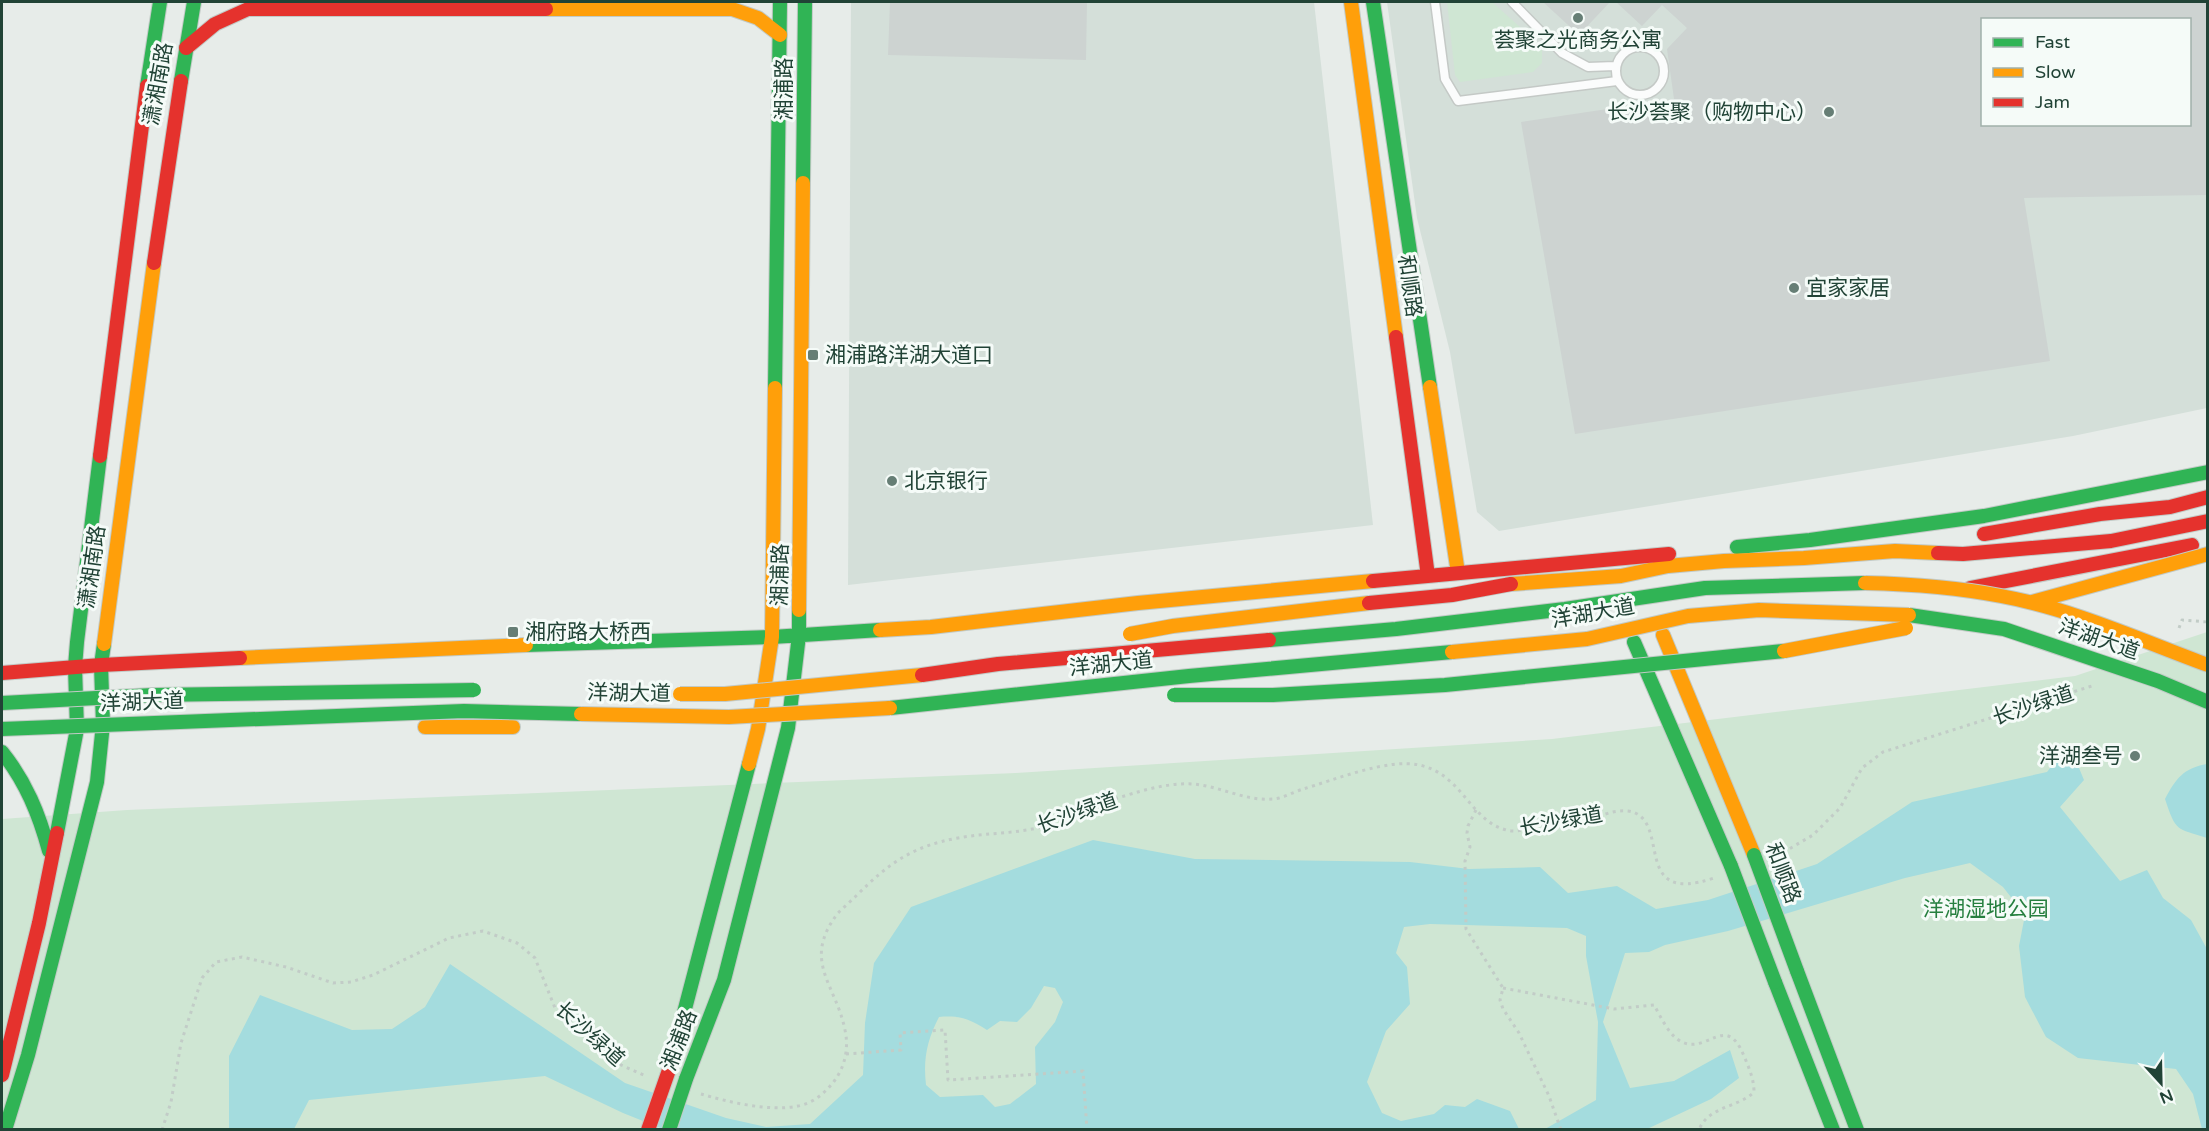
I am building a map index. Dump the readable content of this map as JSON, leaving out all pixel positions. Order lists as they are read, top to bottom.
{
  "streets": {
    "main road": [
      "潇湘南路",
      "湘浦路",
      "和顺路",
      "洋湖大道"
    ],
    "path": ["长沙绿道"]
  },
  "crossings": [
    ["湘浦路", "长沙绿道"]
  ],
  "parks": ["洋湖湿地公园"],
  "places": {
    "other": [
      "荟聚之光商务公寓",
      "长沙荟聚（购物中心）",
      "宜家家居",
      "北京银行",
      "洋湖叁号"
    ],
    "transit": ["湘浦路洋湖大道口", "湘府路大桥西"]
  },
  "legend": ["Fast", "Slow", "Jam"],
  "north": "bottom"
}
